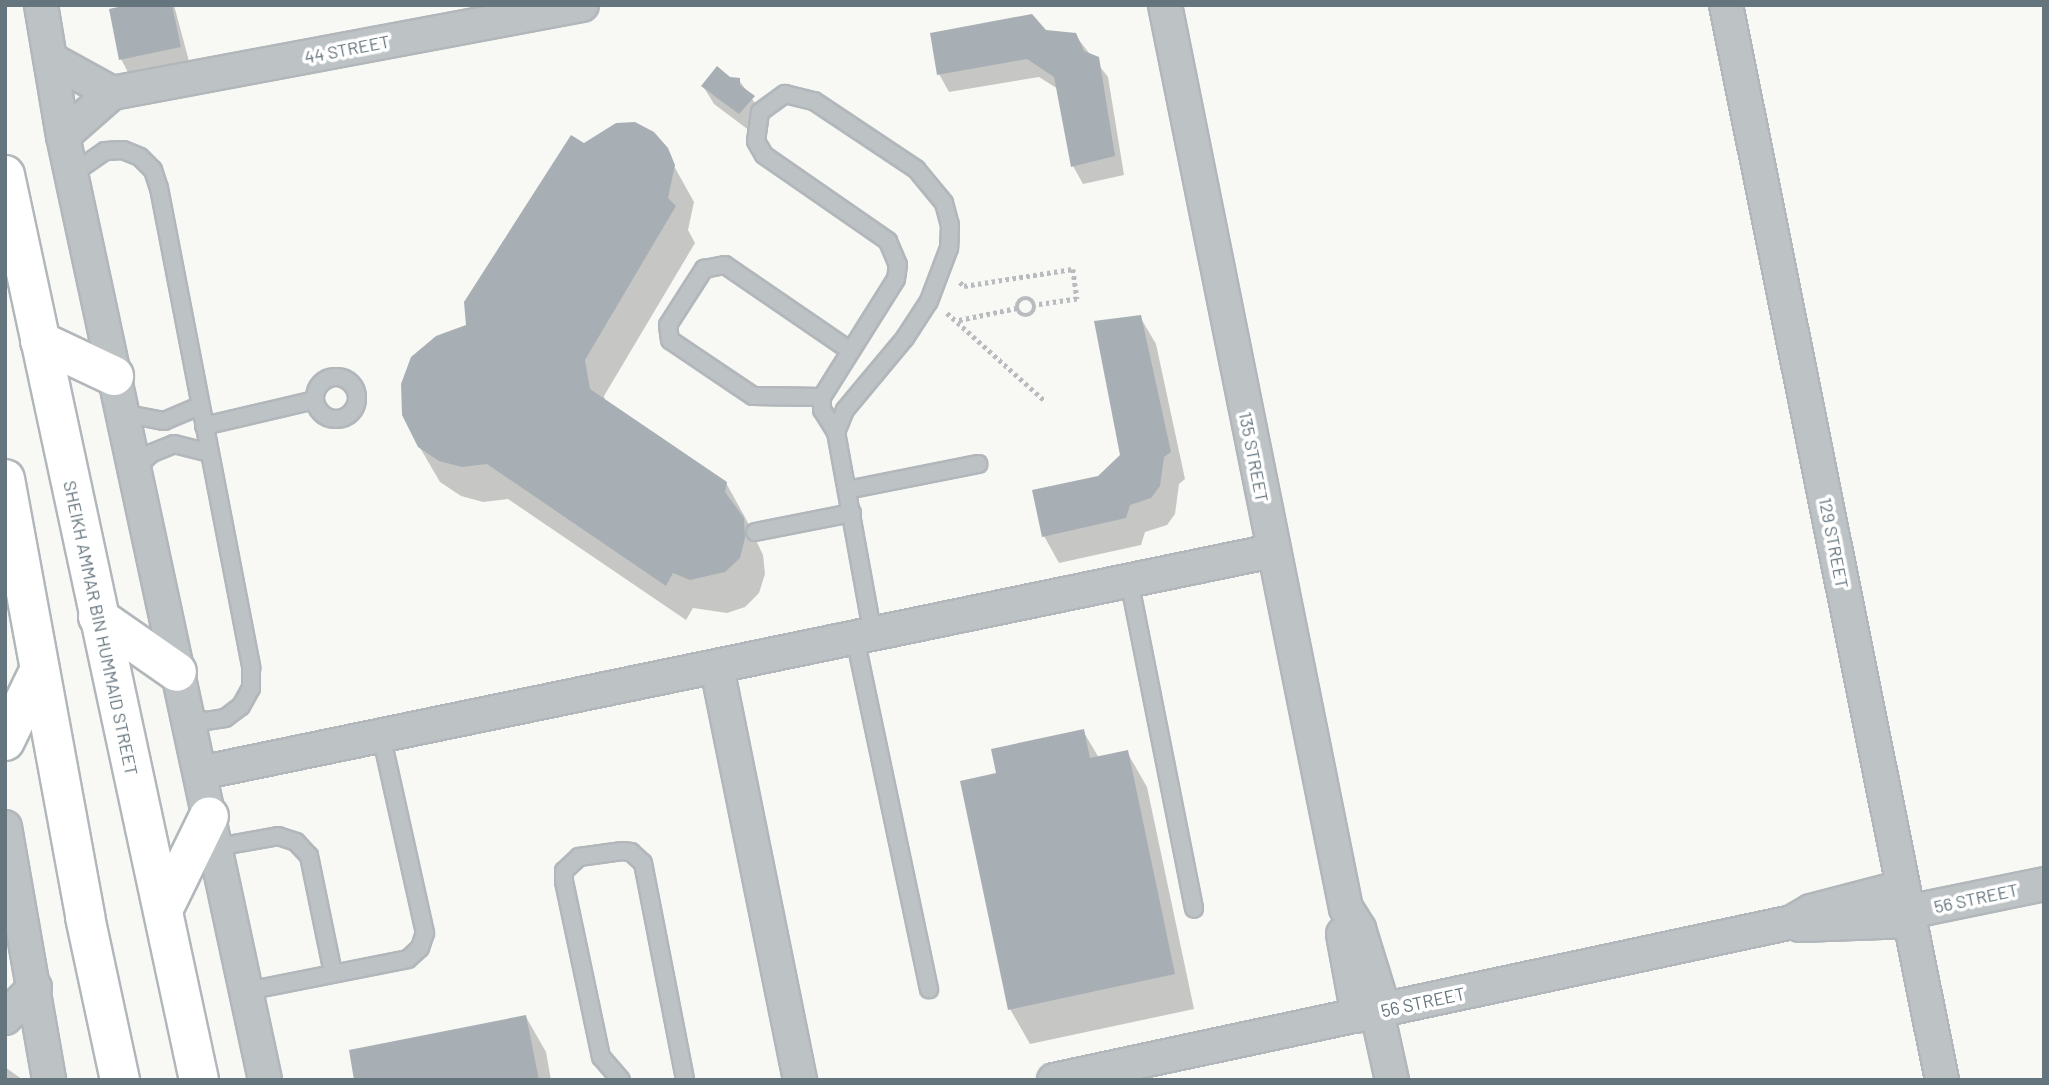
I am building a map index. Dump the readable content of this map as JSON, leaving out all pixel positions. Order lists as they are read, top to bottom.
{
  "streets": {
    "main road": ["SHEIKH AMMAR BIN HUMMAID STREET"],
    "street": [
      "44 STREET",
      "135 STREET",
      "129 STREET",
      "56 STREET"
    ]
  },
  "crossings": [
    ["135 STREET", "56 STREET"],
    ["129 STREET", "56 STREET"]
  ]
}
